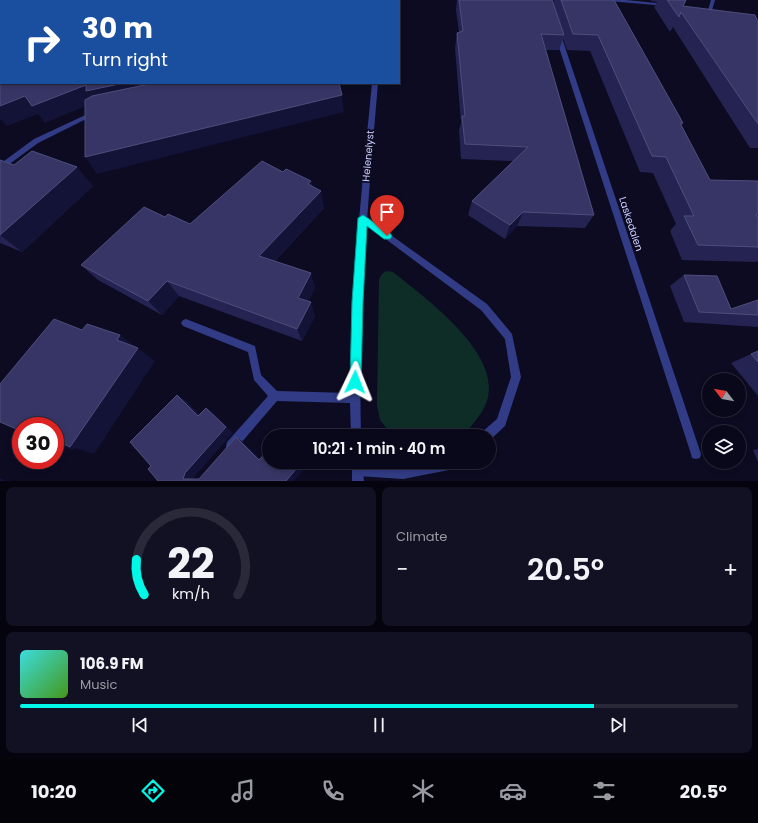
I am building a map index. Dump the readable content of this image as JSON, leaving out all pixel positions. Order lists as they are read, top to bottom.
{
  "streets": {
    "street": ["Helenelyst", "Laskedalen"]
  },
  "north": "top left",
  "page": {
    "turn": ["30 m", "Turn right"],
    "limit": "30",
    "trip": "10:21 · 1 min · 40 m",
    "tile": "Climate",
    "heat": ["−", "20.5°", "+"],
    "song": ["106.9 FM", "Music"],
    "tabs": ["10:20", "20.5°"],
    "gauge": ["22", "km/h"]
  }
}
